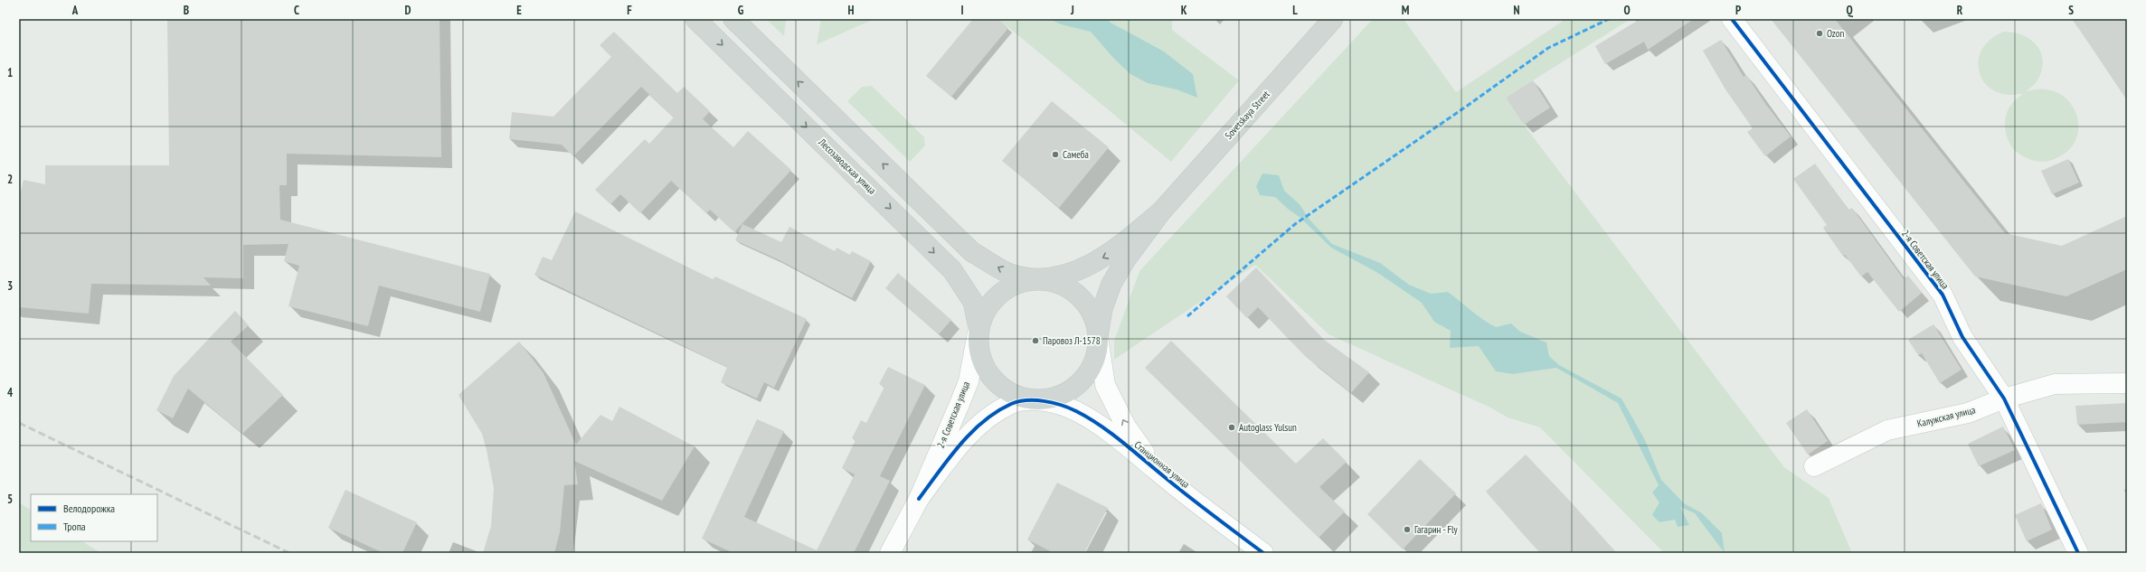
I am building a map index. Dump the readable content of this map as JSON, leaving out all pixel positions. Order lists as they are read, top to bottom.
{
  "streets": {
    "main road": ["Sovetskaya Street", "Лесозаводская улица"],
    "street": ["2-я Советская улица", "Калужская улица", "Станционная улица"]
  },
  "crossings": [
    ["Sovetskaya Street", "Лесозаводская улица"],
    ["Sovetskaya Street", "2-я Советская улица"],
    ["Sovetskaya Street", "Станционная улица"],
    ["Лесозаводская улица", "2-я Советская улица"],
    ["Лесозаводская улица", "Станционная улица"],
    ["2-я Советская улица", "Калужская улица"],
    ["2-я Советская улица", "Станционная улица"]
  ],
  "one_way": ["Станционная улица"],
  "places": [
    "Ozon",
    "Самеба",
    "Паровоз Л-1578",
    "Autoglass Yulsun",
    "Гагарин - Fly"
  ],
  "legend": ["Велодорожка", "Тропа"],
  "grid": {
    "columns": [
      "A",
      "B",
      "C",
      "D",
      "E",
      "F",
      "G",
      "H",
      "I",
      "J",
      "K",
      "L",
      "M",
      "N",
      "O",
      "P",
      "Q",
      "R",
      "S"
    ],
    "rows": [
      "1",
      "2",
      "3",
      "4",
      "5"
    ]
  }
}
